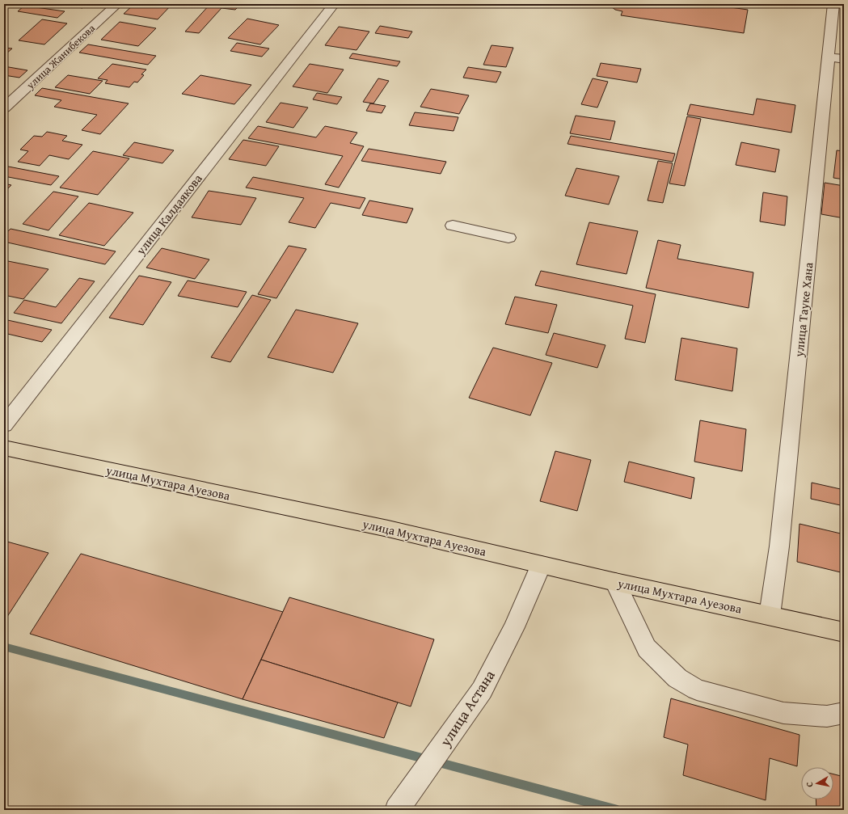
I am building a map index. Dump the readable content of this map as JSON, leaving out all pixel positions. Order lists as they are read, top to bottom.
{
  "streets": {
    "main road": ["улица Мухтара Ауезова"],
    "street": [
      "улица Жанибекова",
      "улица Калдаякова",
      "улица Тауке Хана",
      "улица Астана"
    ]
  },
  "crossings": [
    ["улица Тауке Хана", "улица Мухтара Ауезова"],
    ["улица Мухтара Ауезова", "улица Астана"]
  ],
  "north": "left"
}
